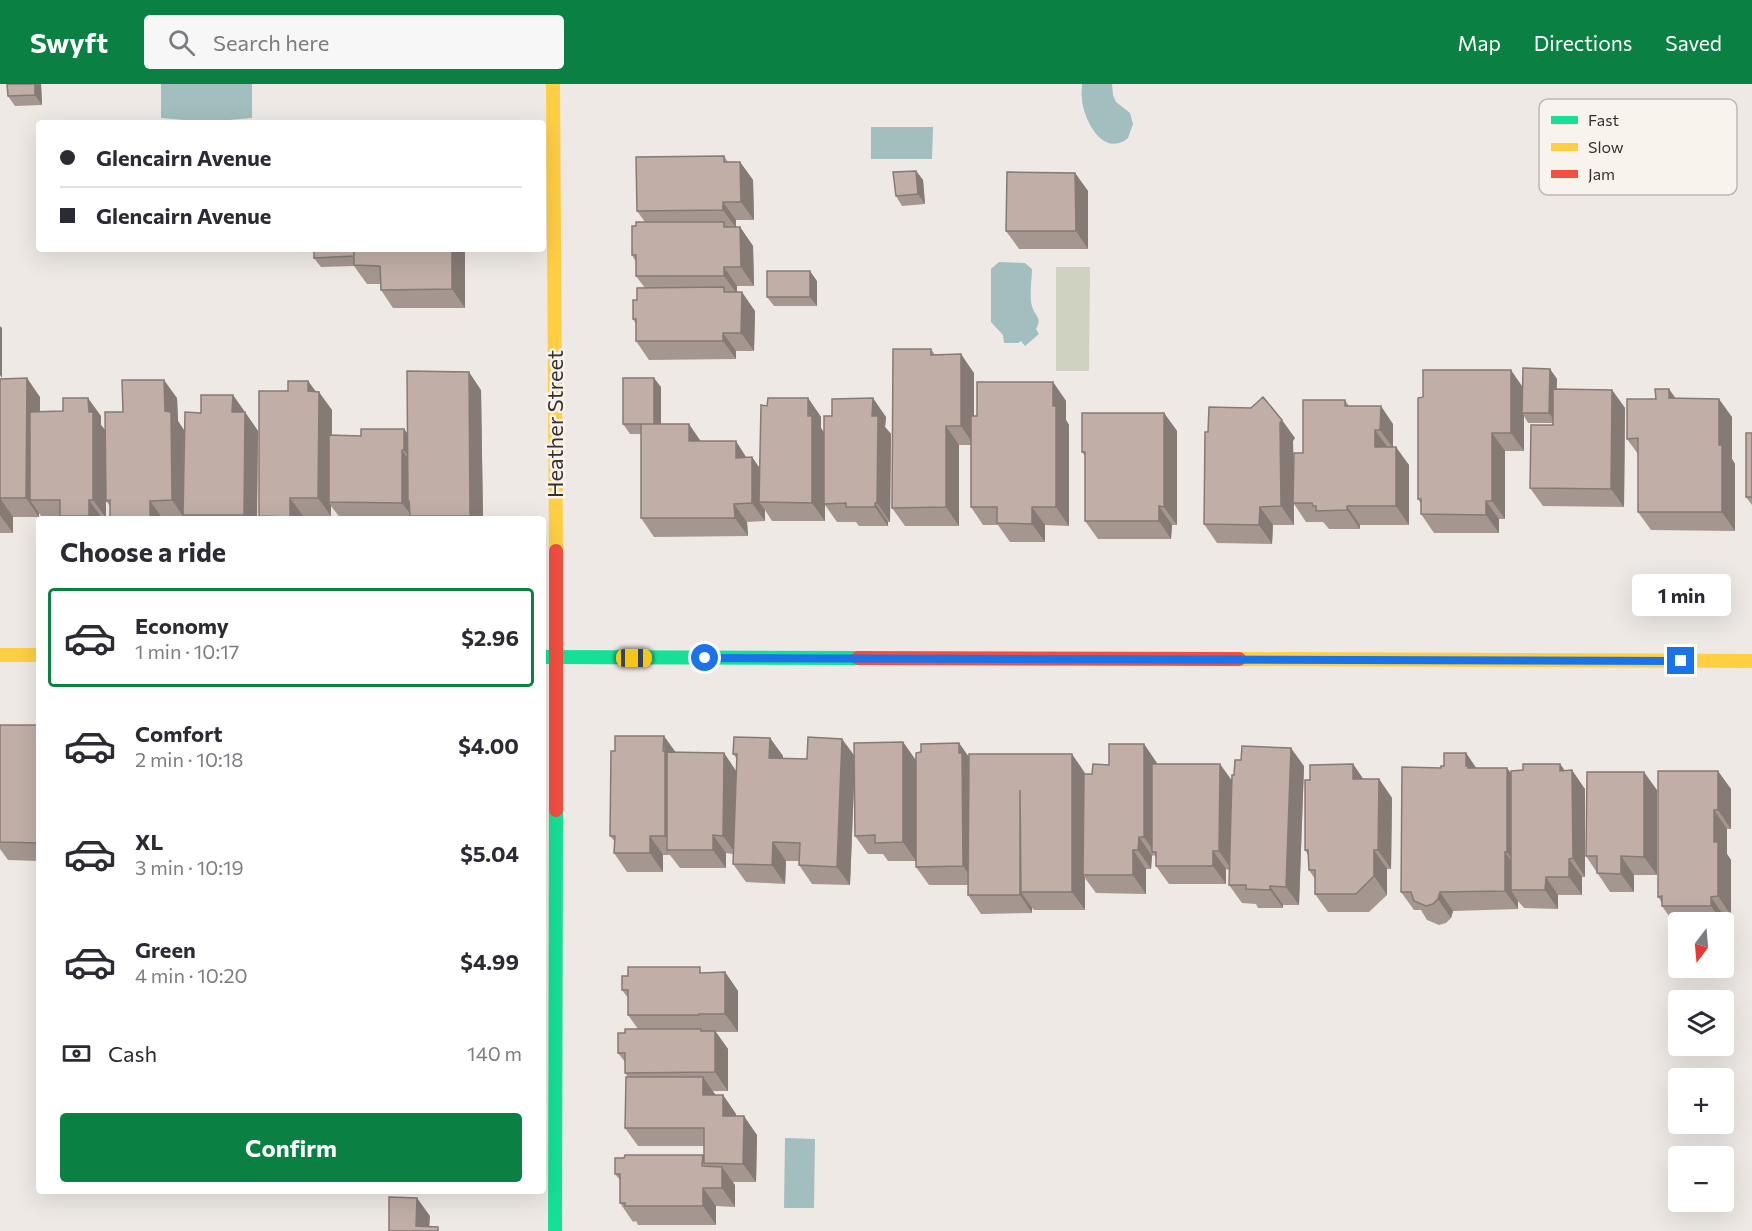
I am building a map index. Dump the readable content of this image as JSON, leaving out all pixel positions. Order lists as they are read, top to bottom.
{
  "streets": {
    "street": ["Heather Street"]
  },
  "legend": ["Fast", "Slow", "Jam"],
  "north": "bottom",
  "page": {
    "header": "Swyft",
    "search": "Search here",
    "nav": ["Map", "Directions", "Saved"],
    "banner": ["Glencairn Avenue", "Glencairn Avenue"],
    "heading": "Choose a ride",
    "bubble": "1 min",
    "list": [
      {
        "name": "Economy",
        "note": "1 min · 10:17",
        "value": "$2.96"
      },
      {
        "name": "Comfort",
        "note": "2 min · 10:18",
        "value": "$4.00"
      },
      {
        "name": "XL",
        "note": "3 min · 10:19",
        "value": "$5.04"
      },
      {
        "name": "Green",
        "note": "4 min · 10:20",
        "value": "$4.99"
      }
    ],
    "map_buttons": ["+", "−"],
    "pay": ["Cash", "140 m"],
    "buttons": "Confirm"
  }
}
